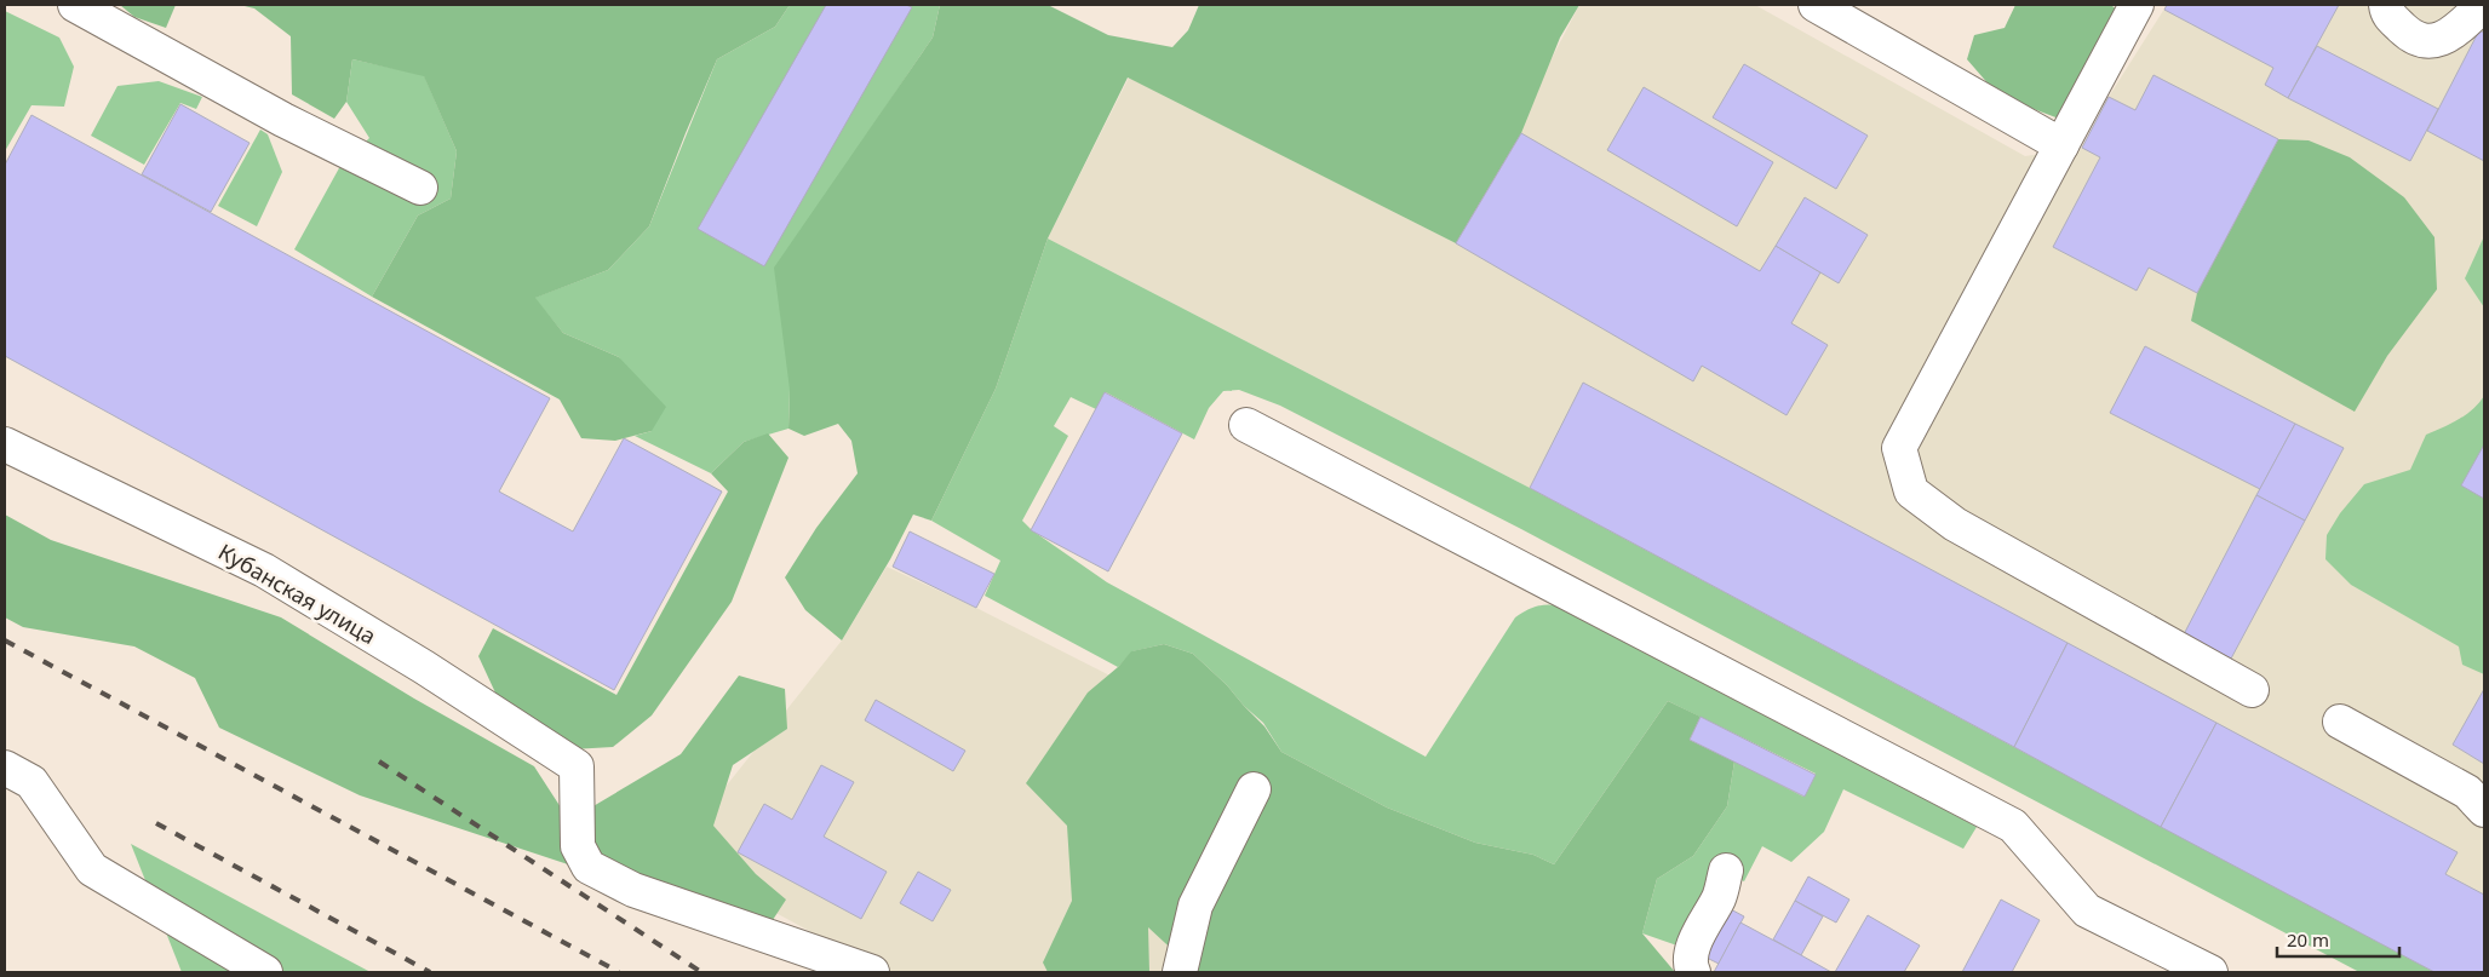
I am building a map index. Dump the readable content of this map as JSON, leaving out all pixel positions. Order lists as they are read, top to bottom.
{
  "streets": {
    "street": ["Кубанская улица"]
  },
  "scale_bar": "20 m"
}
